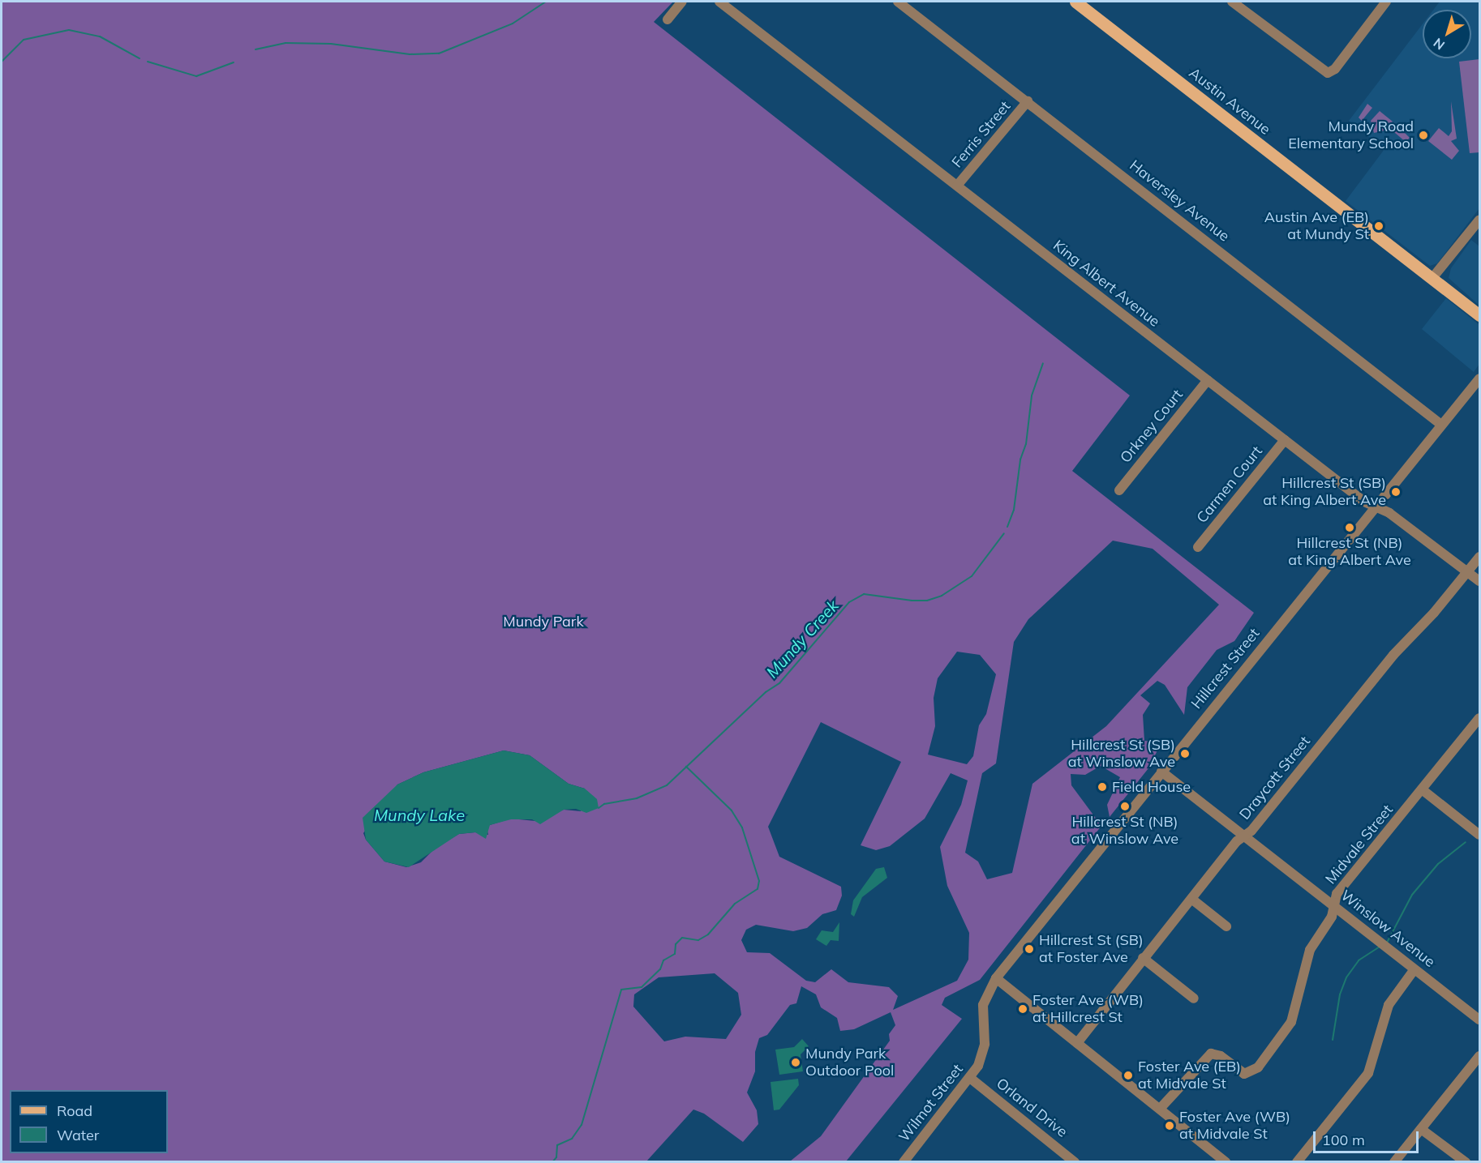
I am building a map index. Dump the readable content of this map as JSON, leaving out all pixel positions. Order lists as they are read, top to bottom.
{
  "streets": {
    "main road": ["Austin Avenue"],
    "street": [
      "Ferris Street",
      "Haversley Avenue",
      "King Albert Avenue",
      "Orkney Court",
      "Carmen Court",
      "Hillcrest Street",
      "Draycott Street",
      "Midvale Street",
      "Winslow Avenue",
      "Wilmot Street",
      "Orland Drive"
    ]
  },
  "crossings": [
    ["Ferris Street", "Haversley Avenue"],
    ["Ferris Street", "King Albert Avenue"],
    ["Haversley Avenue", "Hillcrest Street"],
    ["King Albert Avenue", "Orkney Court"],
    ["King Albert Avenue", "Carmen Court"],
    ["King Albert Avenue", "Hillcrest Street"],
    ["King Albert Avenue", "Draycott Street"],
    ["Hillcrest Street", "Winslow Avenue"],
    ["Hillcrest Street", "Wilmot Street"],
    ["Draycott Street", "Winslow Avenue"],
    ["Midvale Street", "Winslow Avenue"],
    ["Wilmot Street", "Orland Drive"]
  ],
  "water": ["Mundy Creek", "Mundy Lake"],
  "parks": ["Mundy Park"],
  "places": [
    "Mundy Road Elementary School",
    "Austin Ave (EB) at Mundy St",
    "Hillcrest St (SB) at King Albert Ave",
    "Hillcrest St (NB) at King Albert Ave",
    "Hillcrest St (SB) at Winslow Ave",
    "Field House",
    "Hillcrest St (NB) at Winslow Ave",
    "Hillcrest St (SB) at Foster Ave",
    "Foster Ave (WB) at Hillcrest St",
    "Mundy Park Outdoor Pool",
    "Foster Ave (EB) at Midvale St",
    "Foster Ave (WB) at Midvale St"
  ],
  "legend": ["Road", "Water"],
  "scale_bar": "100 m",
  "north": "bottom left"
}
